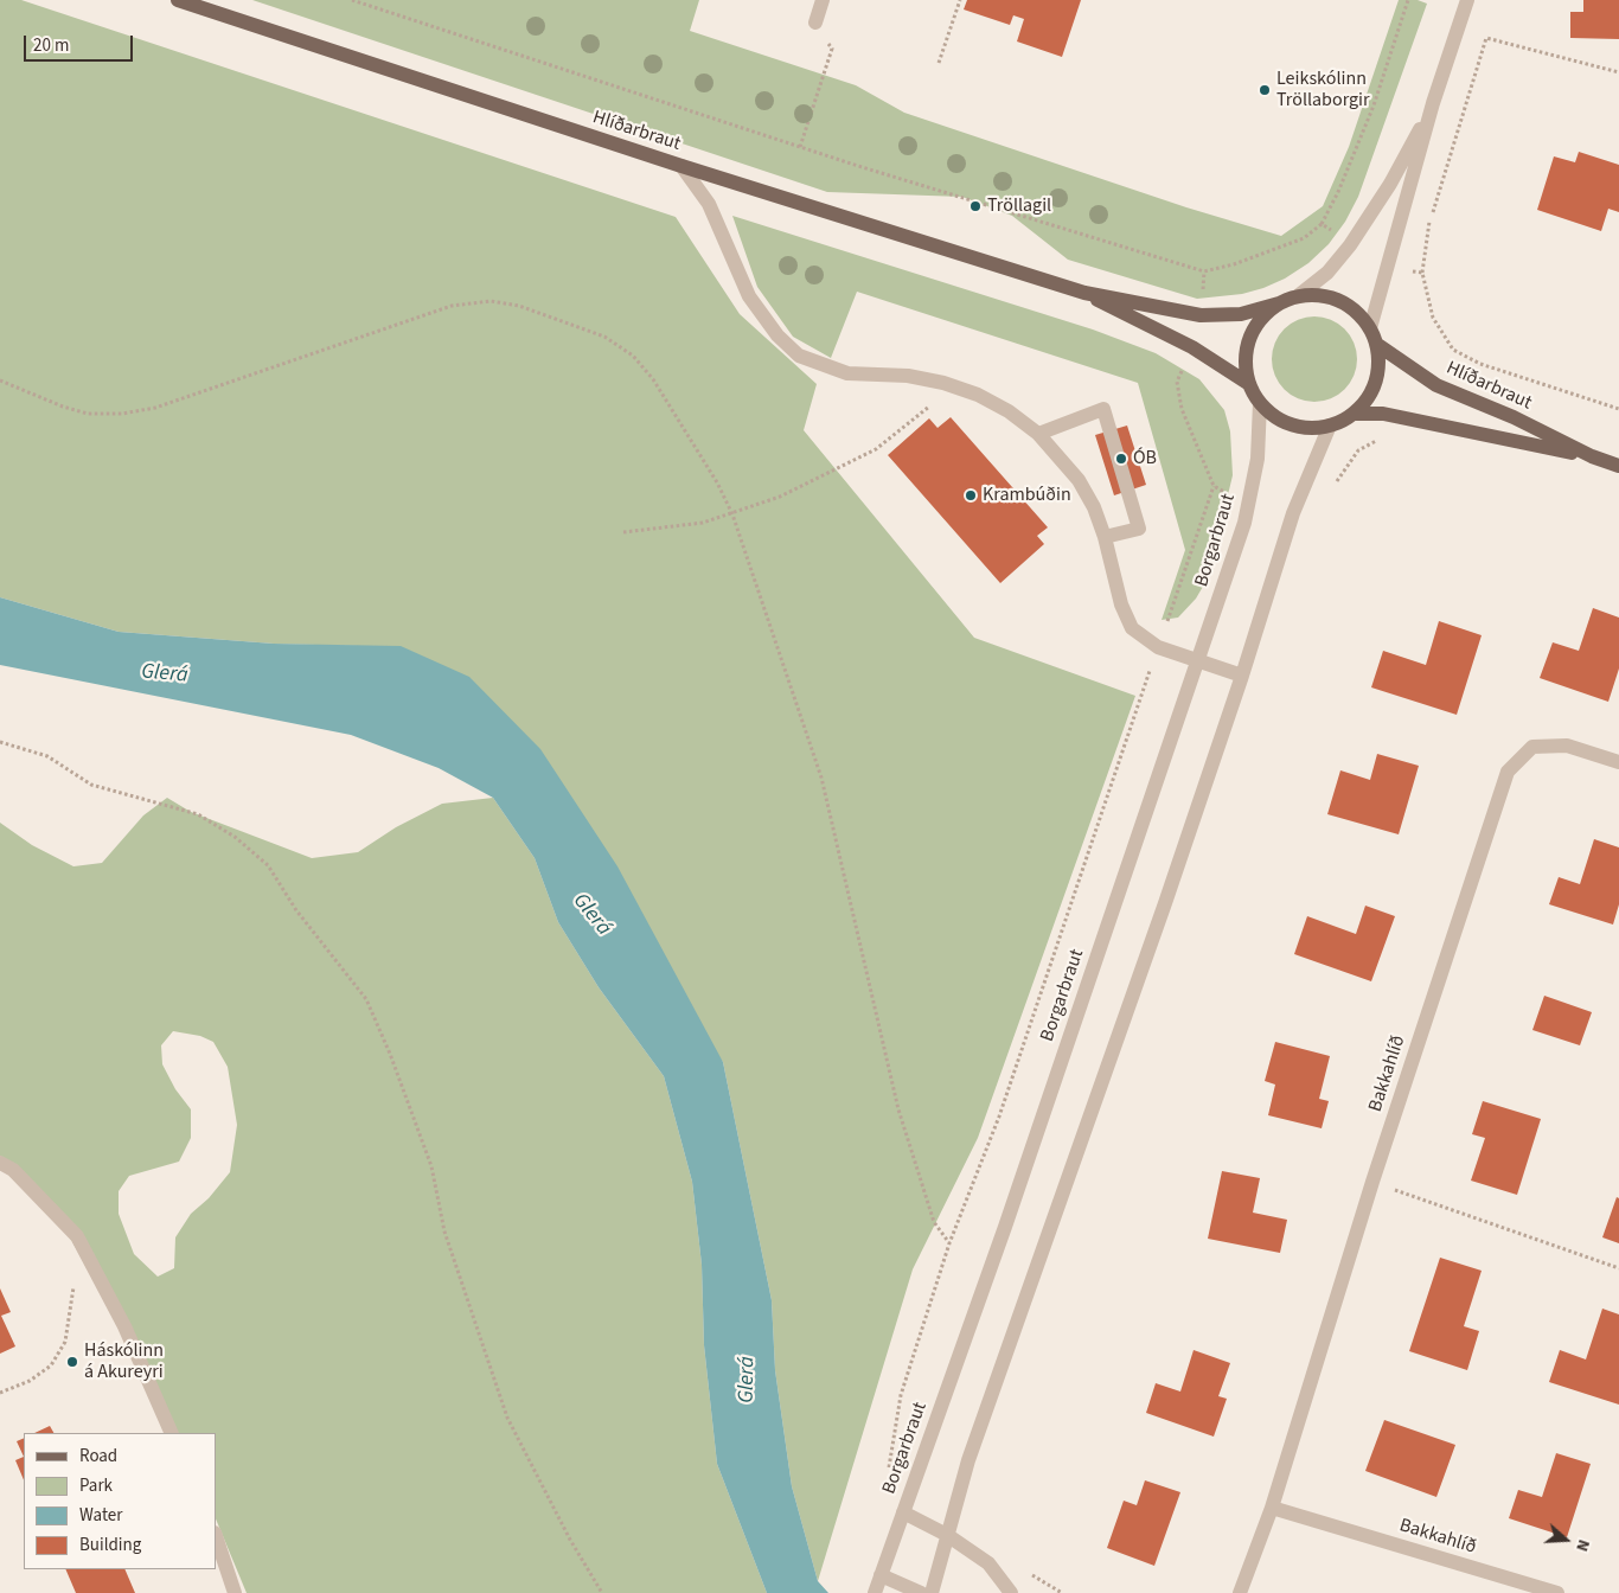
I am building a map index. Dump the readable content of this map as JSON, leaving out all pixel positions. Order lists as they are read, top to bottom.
{
  "streets": {
    "main road": ["Hlíðarbraut"],
    "street": ["Borgarbraut", "Bakkahlíð"]
  },
  "crossings": [
    ["Hlíðarbraut", "Borgarbraut"]
  ],
  "water": ["Glerá"],
  "places": [
    "Leikskólinn Tröllaborgir",
    "Tröllagil",
    "ÓB",
    "Krambúðin",
    "Háskólinn á Akureyri"
  ],
  "legend": [
    "Road",
    "Park",
    "Water",
    "Building"
  ],
  "scale_bar": "20 m",
  "north": "right"
}
